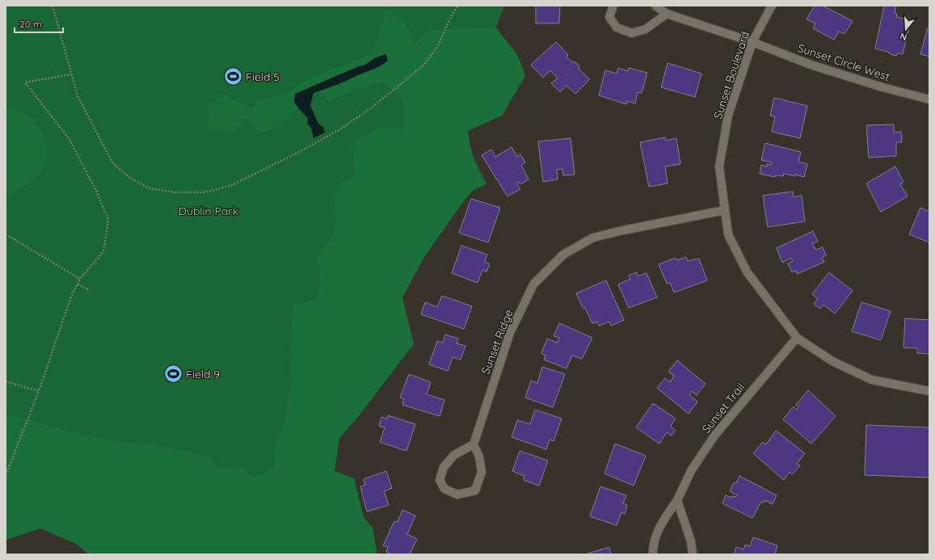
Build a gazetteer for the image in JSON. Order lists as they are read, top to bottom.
{
  "streets": {
    "street": [
      "Sunset Circle West",
      "Sunset Boulevard",
      "Sunset Ridge",
      "Sunset Trail"
    ]
  },
  "crossings": [
    ["Sunset Circle West", "Sunset Boulevard"],
    ["Sunset Boulevard", "Sunset Ridge"],
    ["Sunset Boulevard", "Sunset Trail"]
  ],
  "parks": ["Dublin Park"],
  "places": {
    "sports": ["Field 5", "Field 9"]
  },
  "scale_bar": "20 m",
  "north": "bottom"
}
